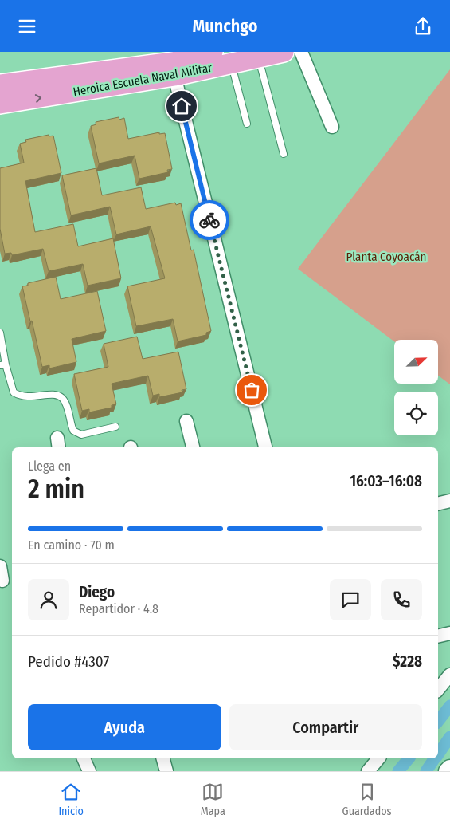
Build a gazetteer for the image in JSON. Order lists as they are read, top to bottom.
{
  "streets": {
    "main road": ["Heroica Escuela Naval Militar"]
  },
  "parks": ["Planta Coyoacán"],
  "north": "top right",
  "page": {
    "header": "Munchgo",
    "heading": ["2 min", "Llega en", "16:03–16:08"],
    "panel": [
      "Diego",
      "Repartidor · 4.8",
      "Pedido #4307",
      "$228"
    ],
    "bar": "En camino · 70 m",
    "buttons": ["Ayuda", "Compartir"],
    "tabs": ["Inicio", "Mapa", "Guardados"]
  }
}
